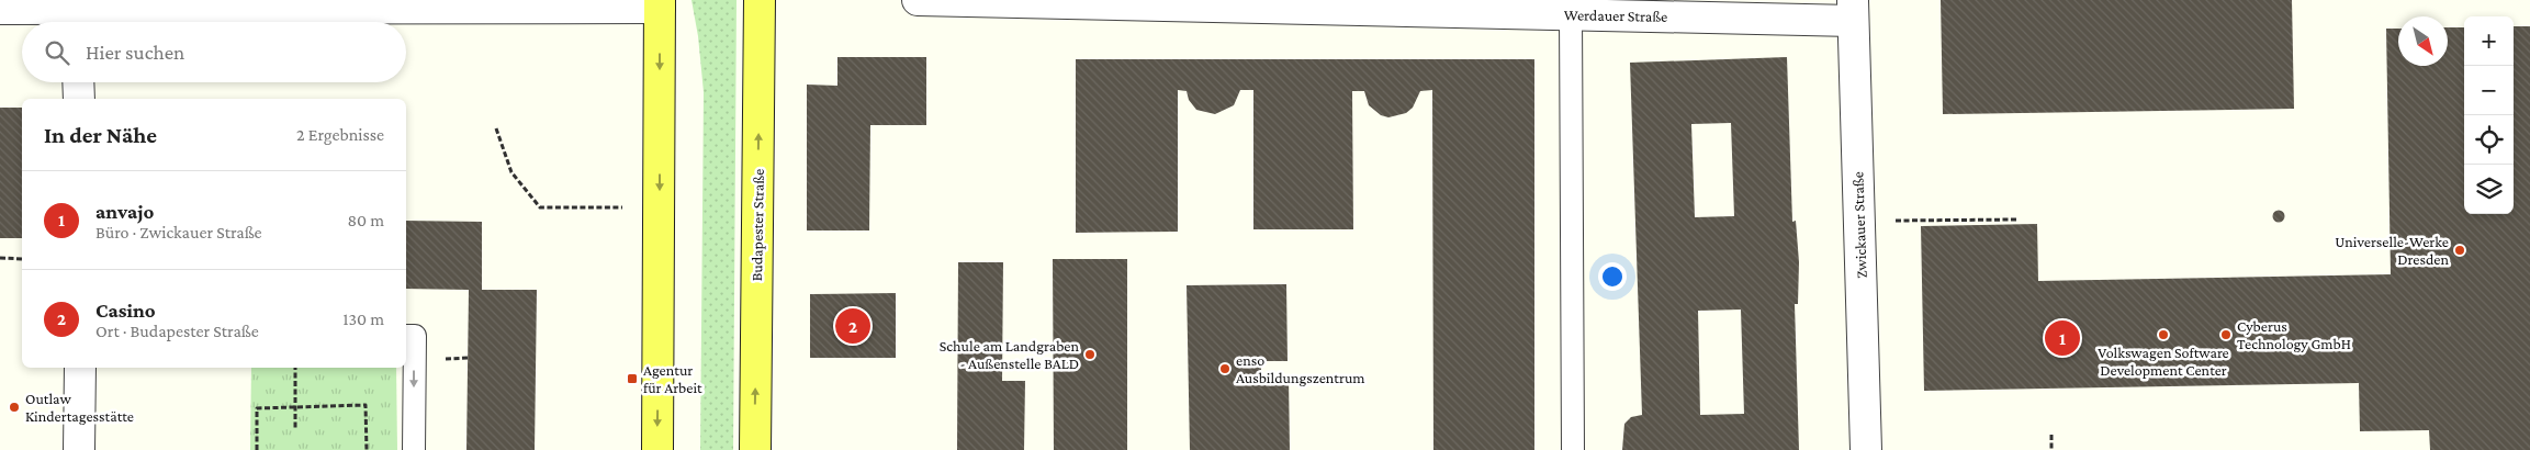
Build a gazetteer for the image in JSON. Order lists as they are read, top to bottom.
{
  "streets": {
    "main road": ["Budapester Straße"],
    "street": ["Werdauer Straße", "Zwickauer Straße"]
  },
  "crossings": [
    ["Werdauer Straße", "Zwickauer Straße"]
  ],
  "places": {
    "other": [
      "Universelle-Werke Dresden",
      "Volkswagen Software Development Center",
      "Cyberus Technology GmbH",
      "Schule am Landgraben - Außenstelle BALD",
      "enso Ausbildungszentrum",
      "Outlaw Kindertagesstätte"
    ],
    "transit": ["Agentur für Arbeit"]
  },
  "north": "bottom right",
  "page": {
    "map_buttons": ["+", "−"],
    "search": "Hier suchen",
    "heading": ["In der Nähe", "2 Ergebnisse"],
    "list": [
      {
        "mark": "1",
        "name": "anvajo",
        "note": "Büro · Zwickauer Straße",
        "value": "80 m"
      },
      {
        "mark": "2",
        "name": "Casino",
        "note": "Ort · Budapester Straße",
        "value": "130 m"
      }
    ],
    "pins": ["2", "1"]
  }
}
